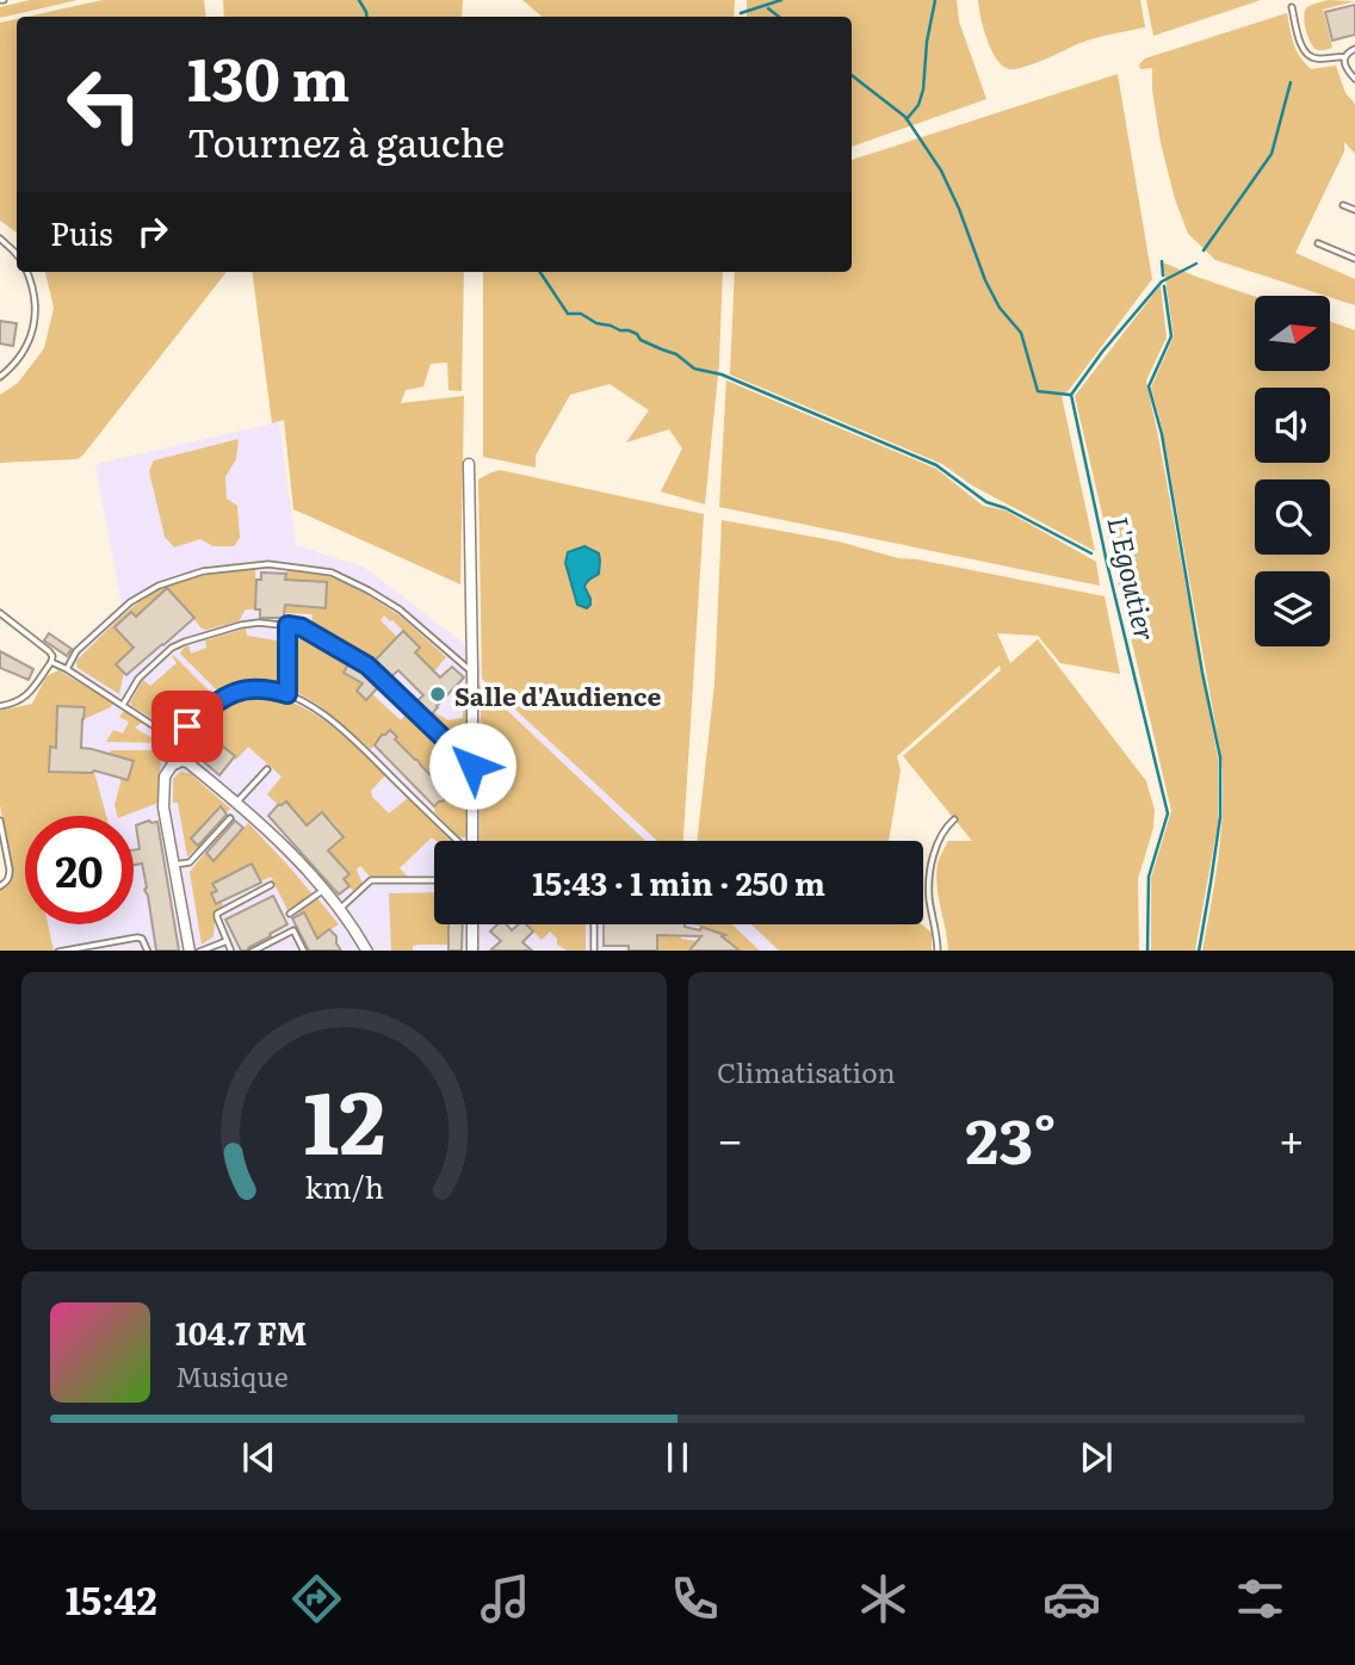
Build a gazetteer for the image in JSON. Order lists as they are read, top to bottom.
{
  "water": ["L'Egoutier"],
  "places": ["Salle d'Audience"],
  "north": "right",
  "page": {
    "turn": ["130 m", "Tournez à gauche"],
    "then": "Puis",
    "limit": "20",
    "trip": "15:43 · 1 min · 250 m",
    "tile": "Climatisation",
    "heat": ["−", "23°", "+"],
    "song": ["104.7 FM", "Musique"],
    "tabs": "15:42",
    "gauge": ["12", "km/h"]
  }
}
